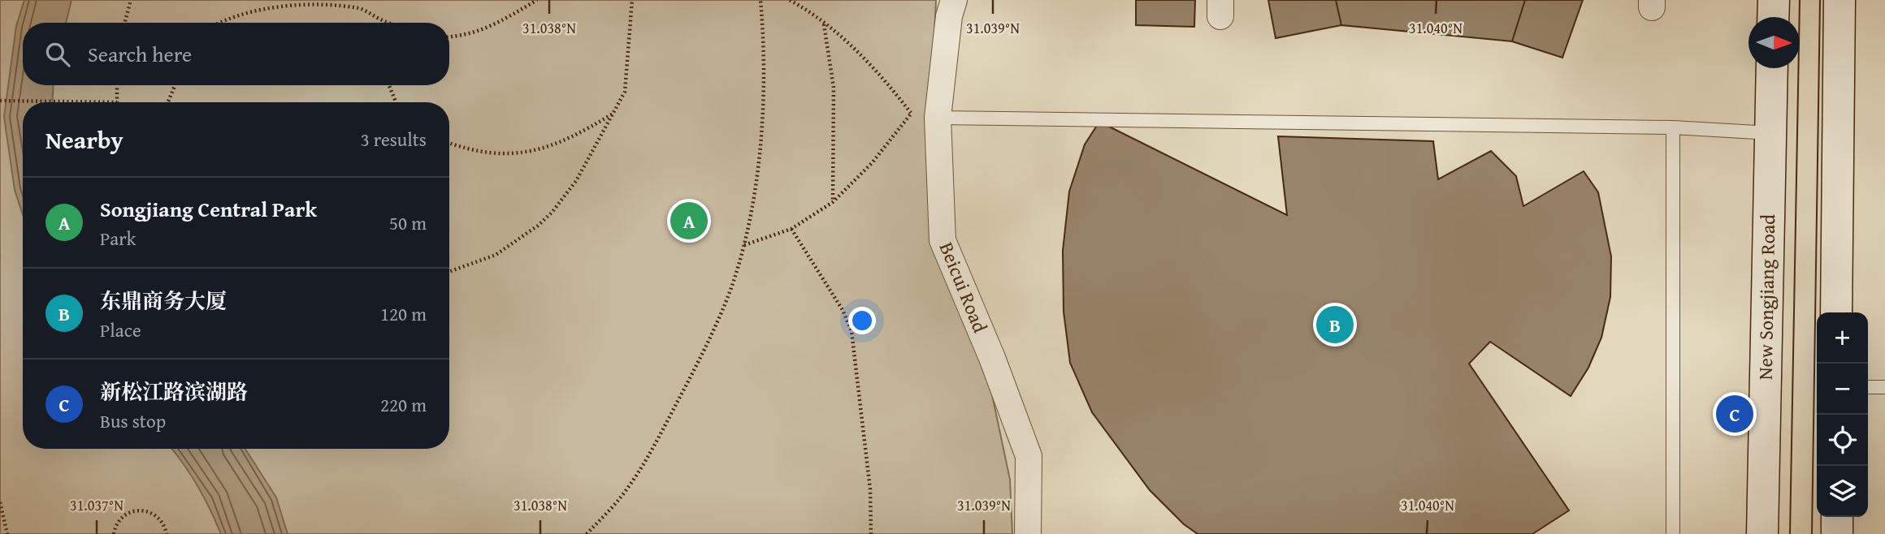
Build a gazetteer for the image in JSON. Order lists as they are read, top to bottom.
{
  "streets": {
    "main road": ["New Songjiang Road"],
    "street": ["Beicui Road"]
  },
  "north": "right",
  "page": {
    "search": "Search here",
    "heading": ["Nearby", "3 results"],
    "list": [
      {
        "mark": "A",
        "name": "Songjiang Central Park",
        "note": "Park",
        "value": "50 m"
      },
      {
        "mark": "B",
        "name": "东鼎商务大厦",
        "note": "Place",
        "value": "120 m"
      },
      {
        "mark": "C",
        "name": "新松江路滨湖路",
        "note": "Bus stop",
        "value": "220 m"
      }
    ],
    "pins": ["A", "B", "C"],
    "map_buttons": ["+", "−"]
  },
  "coordinates": [
    "31.038°N",
    "31.039°N",
    "31.040°N",
    "31.037°N"
  ]
}
